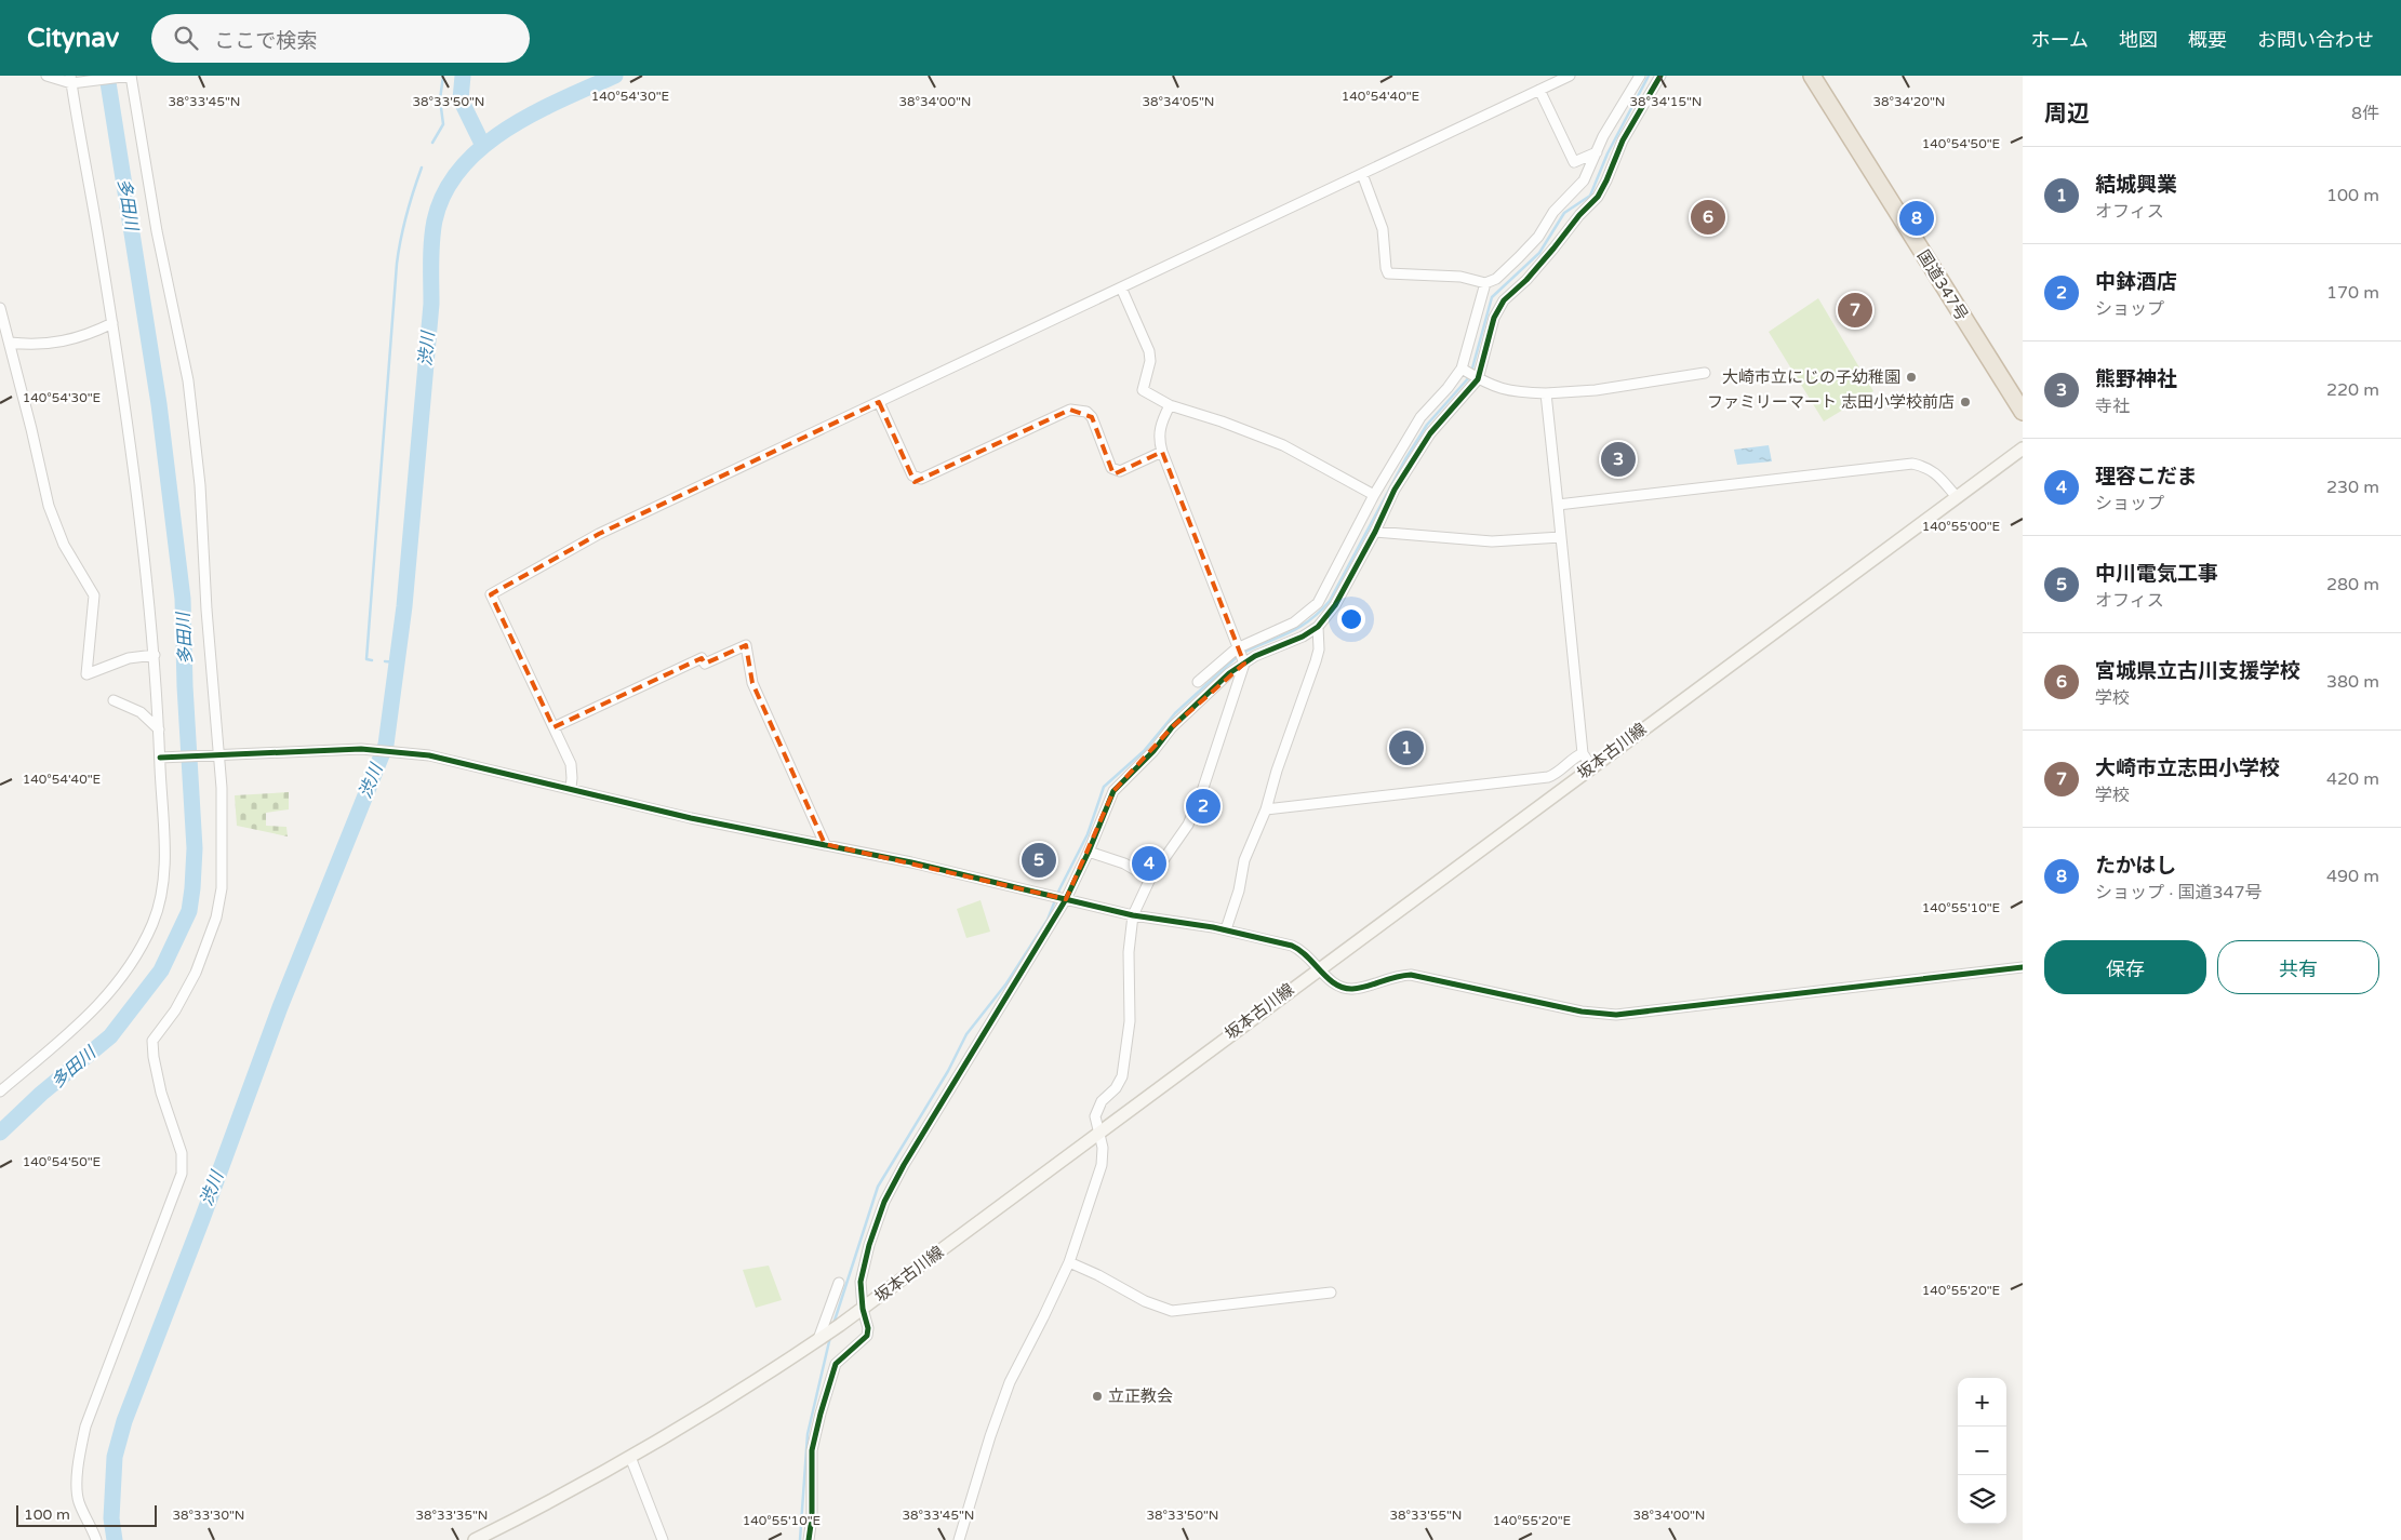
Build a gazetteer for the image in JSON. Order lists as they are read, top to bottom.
{
  "streets": {
    "highway": ["国道347号"],
    "main road": ["坂本古川線"]
  },
  "water": ["多田川", "渋川"],
  "places": ["大崎市立にじの子幼稚園", "ファミリーマート 志田小学校前店", "立正教会"],
  "scale_bar": "100 m",
  "page": {
    "header": "Citynav",
    "search": "ここで検索",
    "nav": [
      "ホーム",
      "地図",
      "概要",
      "お問い合わせ"
    ],
    "heading": ["周辺", "8件"],
    "list": [
      {
        "mark": "1",
        "name": "結城興業",
        "note": "オフィス",
        "value": "100 m"
      },
      {
        "mark": "2",
        "name": "中鉢酒店",
        "note": "ショップ",
        "value": "170 m"
      },
      {
        "mark": "3",
        "name": "熊野神社",
        "note": "寺社",
        "value": "220 m"
      },
      {
        "mark": "4",
        "name": "理容こだま",
        "note": "ショップ",
        "value": "230 m"
      },
      {
        "mark": "5",
        "name": "中川電気工事",
        "note": "オフィス",
        "value": "280 m"
      },
      {
        "mark": "6",
        "name": "宮城県立古川支援学校",
        "note": "学校",
        "value": "380 m"
      },
      {
        "mark": "7",
        "name": "大崎市立志田小学校",
        "note": "学校",
        "value": "420 m"
      },
      {
        "mark": "8",
        "name": "たかはし",
        "note": "ショップ · 国道347号",
        "value": "490 m"
      }
    ],
    "pins": [
      "6",
      "8",
      "7",
      "3",
      "1",
      "2",
      "5",
      "4"
    ],
    "buttons": ["保存", "共有"],
    "map_buttons": ["+", "−"],
    "scale": "100 m"
  },
  "coordinates": [
    "140°54'30\"E",
    "140°54'40\"E",
    "38°34'20\"N",
    "38°33'45\"N",
    "38°33'50\"N",
    "38°34'00\"N",
    "38°34'05\"N",
    "38°34'15\"N",
    "140°54'50\"E",
    "140°55'00\"E",
    "140°55'10\"E",
    "140°55'20\"E",
    "38°33'30\"N",
    "38°33'35\"N",
    "38°33'55\"N"
  ]
}
